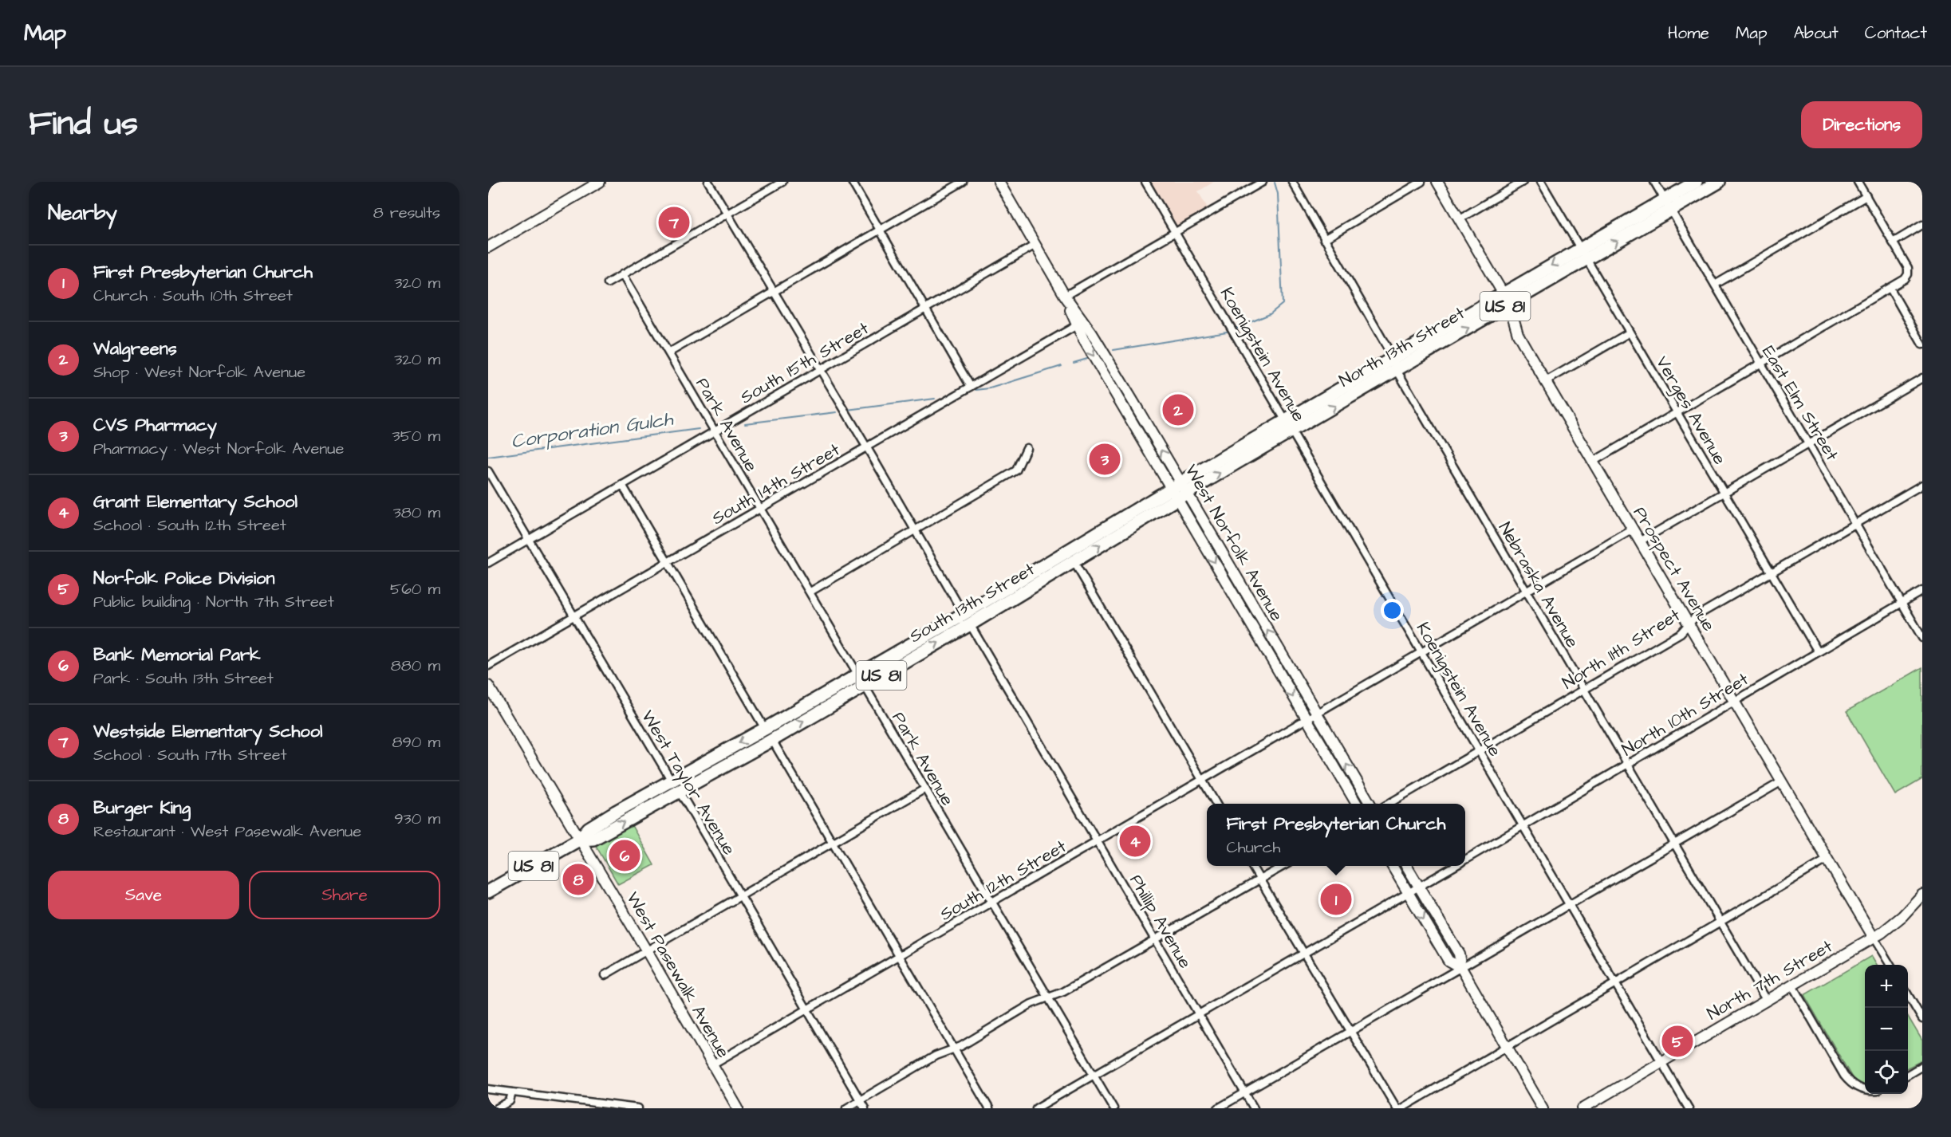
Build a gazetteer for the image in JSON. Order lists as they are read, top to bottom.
{
  "streets": {
    "highway": ["US 81", "North 13th Street", "South 13th Street"],
    "street": [
      "Koenigstein Avenue",
      "South 15th Street",
      "East Elm Street",
      "Verges Avenue",
      "Park Avenue",
      "South 14th Street",
      "West Norfolk Avenue",
      "Prospect Avenue",
      "Nebraska Avenue",
      "North 11th Street",
      "North 10th Street",
      "West Taylor Avenue",
      "South 12th Street",
      "Phillip Avenue",
      "West Pasewalk Avenue",
      "North 7th Street"
    ]
  },
  "crossings": [
    ["North 13th Street", "Koenigstein Avenue"],
    ["North 13th Street", "East Elm Street"],
    ["North 13th Street", "Verges Avenue"],
    ["North 13th Street", "West Norfolk Avenue"],
    ["North 13th Street", "Prospect Avenue"],
    ["North 13th Street", "Nebraska Avenue"],
    ["North 13th Street", "South 13th Street"],
    ["Koenigstein Avenue", "North 11th Street"],
    ["Koenigstein Avenue", "North 10th Street"],
    ["Koenigstein Avenue", "South 12th Street"],
    ["Koenigstein Avenue", "North 7th Street"],
    ["South 15th Street", "Park Avenue"],
    ["South 15th Street", "West Norfolk Avenue"],
    ["South 15th Street", "West Taylor Avenue"],
    ["South 15th Street", "Phillip Avenue"],
    ["East Elm Street", "North 11th Street"],
    ["East Elm Street", "North 10th Street"],
    ["Verges Avenue", "North 11th Street"],
    ["Verges Avenue", "North 10th Street"],
    ["Park Avenue", "South 14th Street"],
    ["Park Avenue", "South 13th Street"],
    ["Park Avenue", "North 10th Street"],
    ["Park Avenue", "South 12th Street"],
    ["South 14th Street", "West Norfolk Avenue"],
    ["South 14th Street", "West Taylor Avenue"],
    ["South 14th Street", "Phillip Avenue"],
    ["West Norfolk Avenue", "South 13th Street"],
    ["West Norfolk Avenue", "South 12th Street"],
    ["Prospect Avenue", "North 11th Street"],
    ["Prospect Avenue", "North 10th Street"],
    ["Prospect Avenue", "South 12th Street"],
    ["Prospect Avenue", "North 7th Street"],
    ["Nebraska Avenue", "North 11th Street"],
    ["Nebraska Avenue", "North 10th Street"],
    ["Nebraska Avenue", "South 12th Street"],
    ["Nebraska Avenue", "North 7th Street"],
    ["South 13th Street", "West Taylor Avenue"],
    ["South 13th Street", "Phillip Avenue"],
    ["South 13th Street", "West Pasewalk Avenue"],
    ["North 10th Street", "Phillip Avenue"],
    ["West Taylor Avenue", "South 12th Street"],
    ["South 12th Street", "Phillip Avenue"],
    ["South 12th Street", "West Pasewalk Avenue"]
  ],
  "water": ["Corporation Gulch"],
  "page": {
    "header": "Map",
    "nav": [
      "Home",
      "Map",
      "About",
      "Contact"
    ],
    "title": "Find us",
    "buttons": [
      "Directions",
      ["Save", "Share"]
    ],
    "heading": ["Nearby", "8 results"],
    "pins": [
      "7",
      "2",
      "3",
      "4",
      "6",
      "8",
      "1",
      "5"
    ],
    "list": [
      {
        "mark": "1",
        "name": "First Presbyterian Church",
        "note": "Church · South 10th Street",
        "value": "320 m"
      },
      {
        "mark": "2",
        "name": "Walgreens",
        "note": "Shop · West Norfolk Avenue",
        "value": "320 m"
      },
      {
        "mark": "3",
        "name": "CVS Pharmacy",
        "note": "Pharmacy · West Norfolk Avenue",
        "value": "350 m"
      },
      {
        "mark": "4",
        "name": "Grant Elementary School",
        "note": "School · South 12th Street",
        "value": "380 m"
      },
      {
        "mark": "5",
        "name": "Norfolk Police Division",
        "note": "Public building · North 7th Street",
        "value": "560 m"
      },
      {
        "mark": "6",
        "name": "Bank Memorial Park",
        "note": "Park · South 13th Street",
        "value": "880 m"
      },
      {
        "mark": "7",
        "name": "Westside Elementary School",
        "note": "School · South 17th Street",
        "value": "890 m"
      },
      {
        "mark": "8",
        "name": "Burger King",
        "note": "Restaurant · West Pasewalk Avenue",
        "value": "930 m"
      }
    ],
    "popup": ["First Presbyterian Church", "Church"],
    "map_buttons": ["+", "−"]
  }
}
